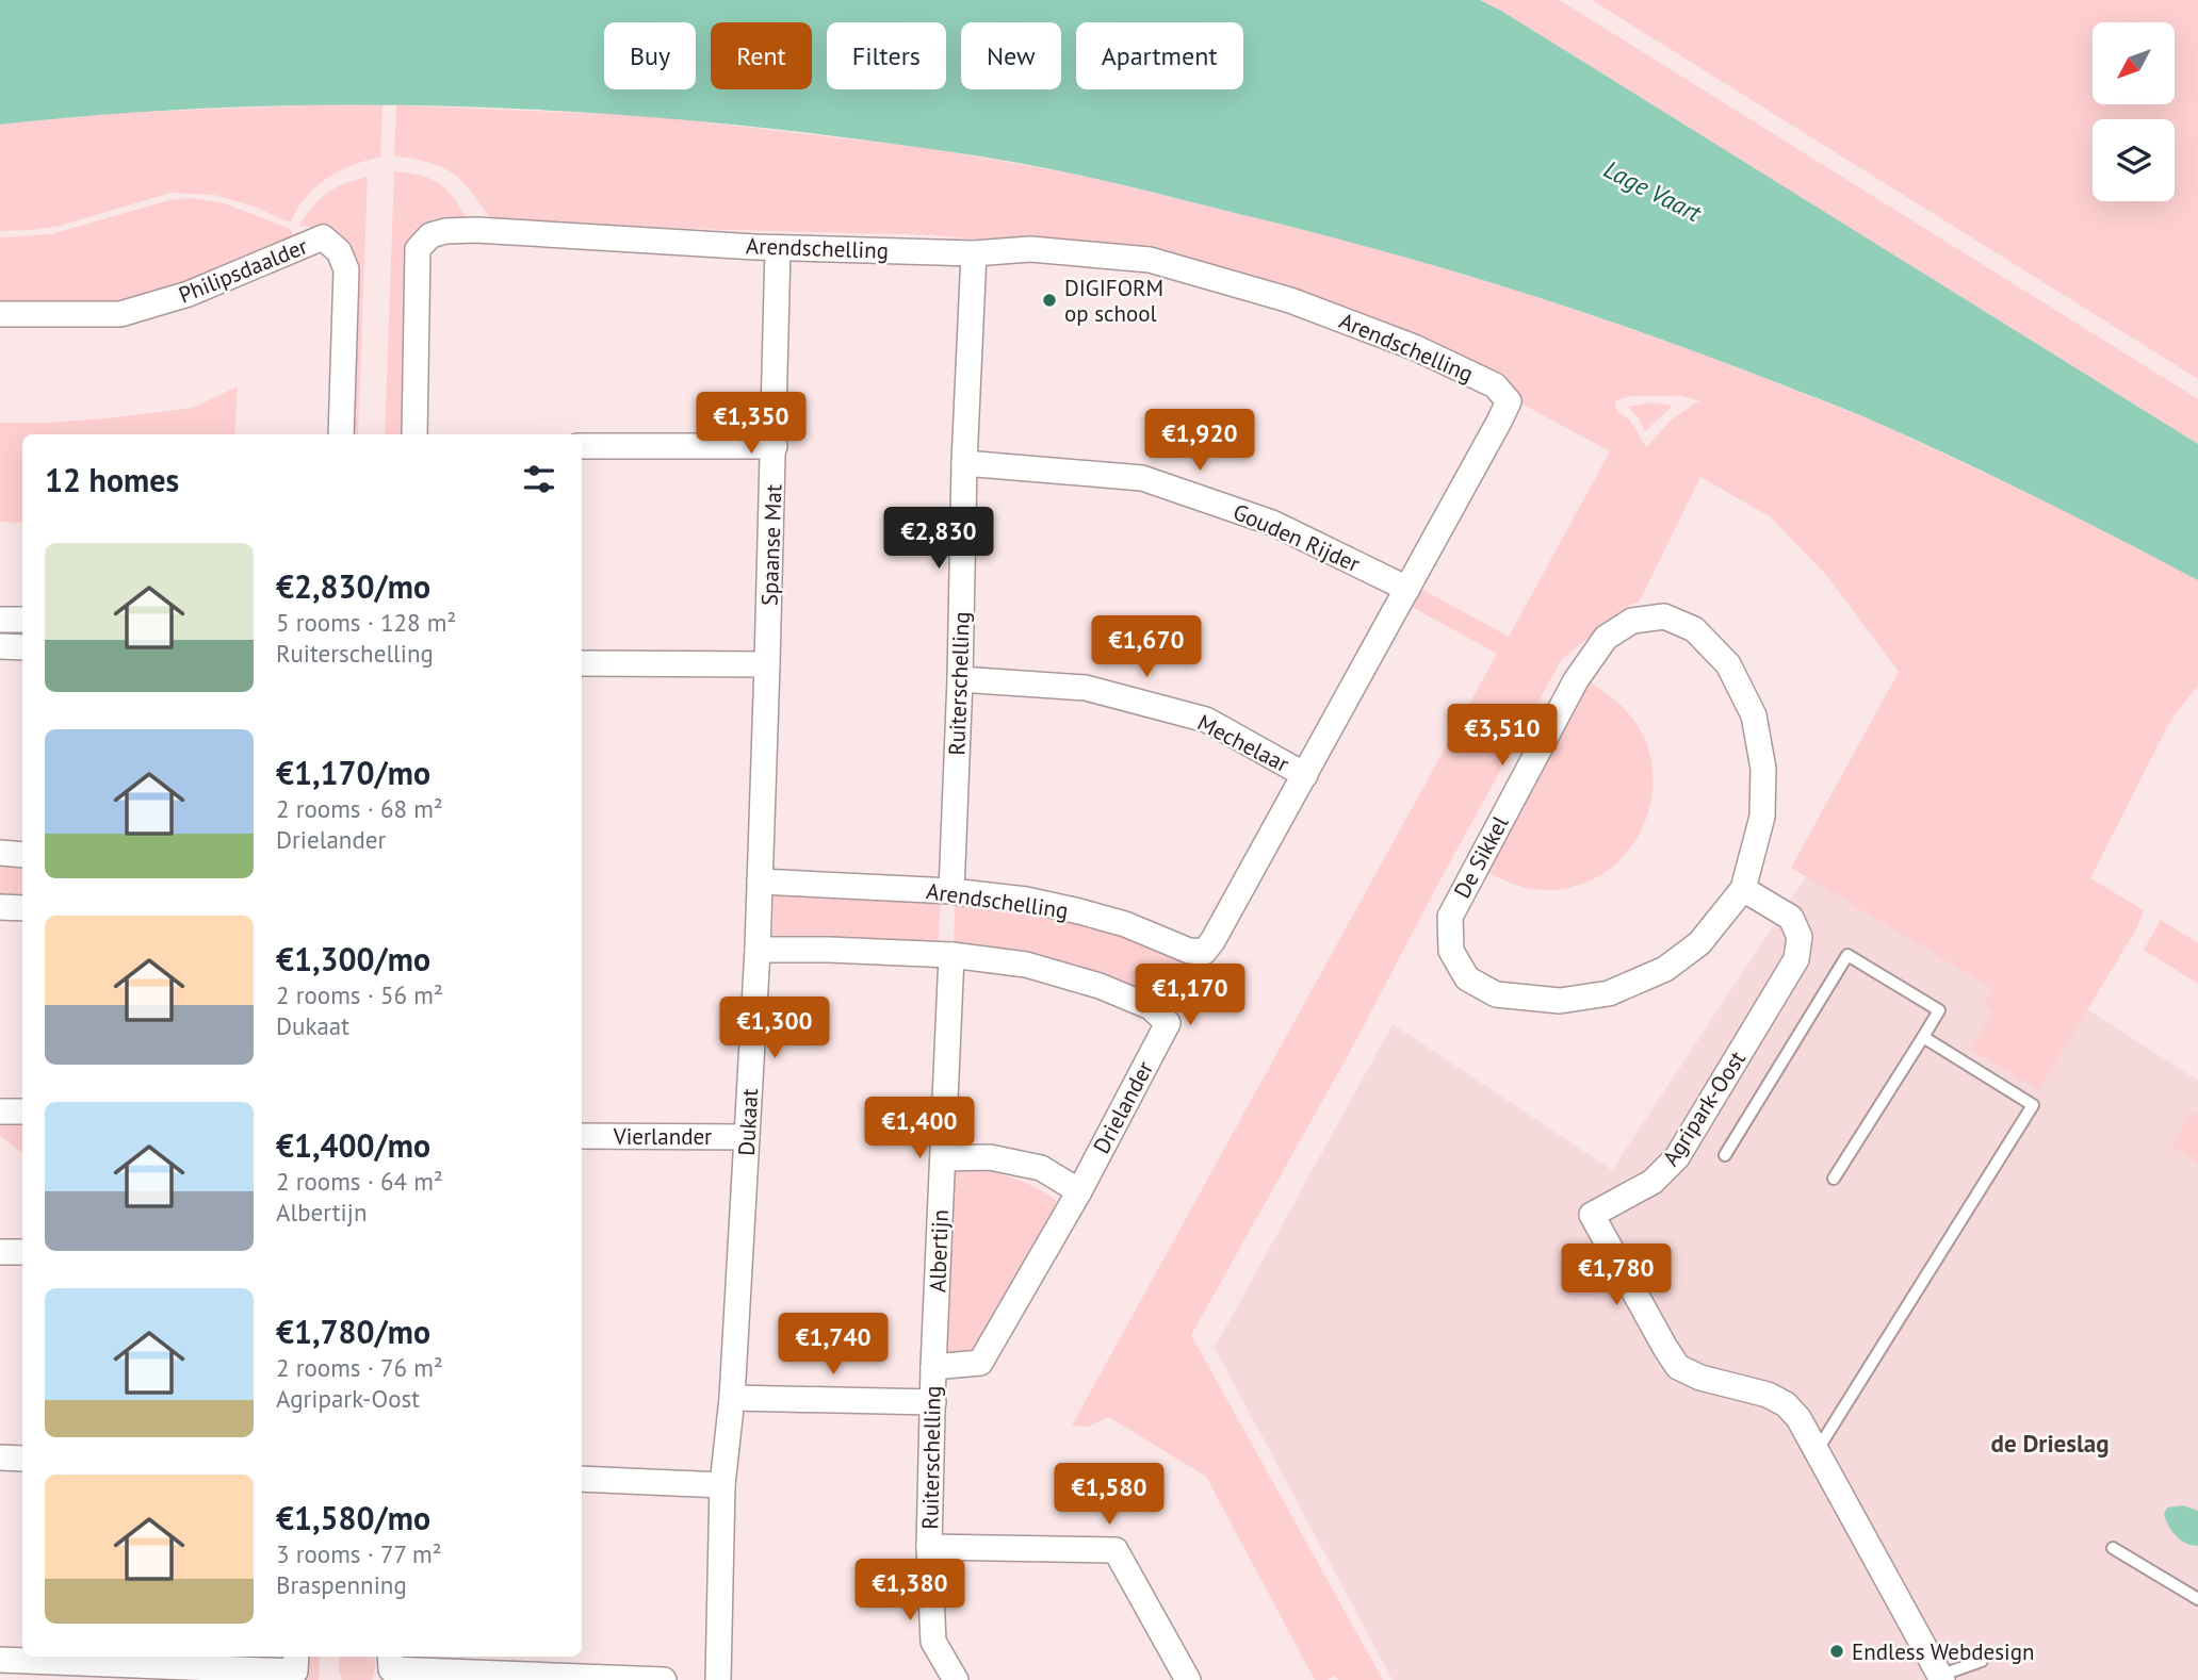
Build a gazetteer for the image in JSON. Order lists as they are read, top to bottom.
{
  "streets": {
    "street": [
      "Arendschelling",
      "Philipsdaalder",
      "Gouden Rijder",
      "Spaanse Mat",
      "Ruiterschelling",
      "Mechelaar",
      "De Sikkel",
      "Drielander",
      "Agripark-Oost",
      "Dukaat",
      "Vierlander",
      "Albertijn"
    ]
  },
  "crossings": [
    ["Arendschelling", "Gouden Rijder"],
    ["Arendschelling", "Spaanse Mat"],
    ["Arendschelling", "Ruiterschelling"],
    ["Arendschelling", "Mechelaar"],
    ["Arendschelling", "Dukaat"],
    ["Gouden Rijder", "Ruiterschelling"],
    ["Spaanse Mat", "Dukaat"],
    ["Ruiterschelling", "Mechelaar"],
    ["Ruiterschelling", "Drielander"],
    ["Ruiterschelling", "Albertijn"],
    ["De Sikkel", "Agripark-Oost"],
    ["Drielander", "Dukaat"],
    ["Drielander", "Albertijn"],
    ["Dukaat", "Vierlander"]
  ],
  "districts": ["de Drieslag"],
  "water": ["Lage Vaart"],
  "places": ["DIGIFORM op school", "Endless Webdesign"],
  "north": "bottom left",
  "page": {
    "chip": [
      "Buy",
      "Rent",
      "Filters",
      "New",
      "Apartment"
    ],
    "price": [
      "€1,350",
      "€1,920",
      "€2,830",
      "€1,670",
      "€3,510",
      "€1,170",
      "€1,300",
      "€1,400",
      "€1,780",
      "€1,740",
      "€1,580",
      "€1,380"
    ],
    "heading": "12 homes",
    "list": [
      {
        "name": "€2,830/mo",
        "note": "5 rooms · 128 m² · Ruiterschelling"
      },
      {
        "name": "€1,170/mo",
        "note": "2 rooms · 68 m² · Drielander"
      },
      {
        "name": "€1,300/mo",
        "note": "2 rooms · 56 m² · Dukaat"
      },
      {
        "name": "€1,400/mo",
        "note": "2 rooms · 64 m² · Albertijn"
      },
      {
        "name": "€1,780/mo",
        "note": "2 rooms · 76 m² · Agripark-Oost"
      },
      {
        "name": "€1,580/mo",
        "note": "3 rooms · 77 m² · Braspenning"
      }
    ]
  }
}
